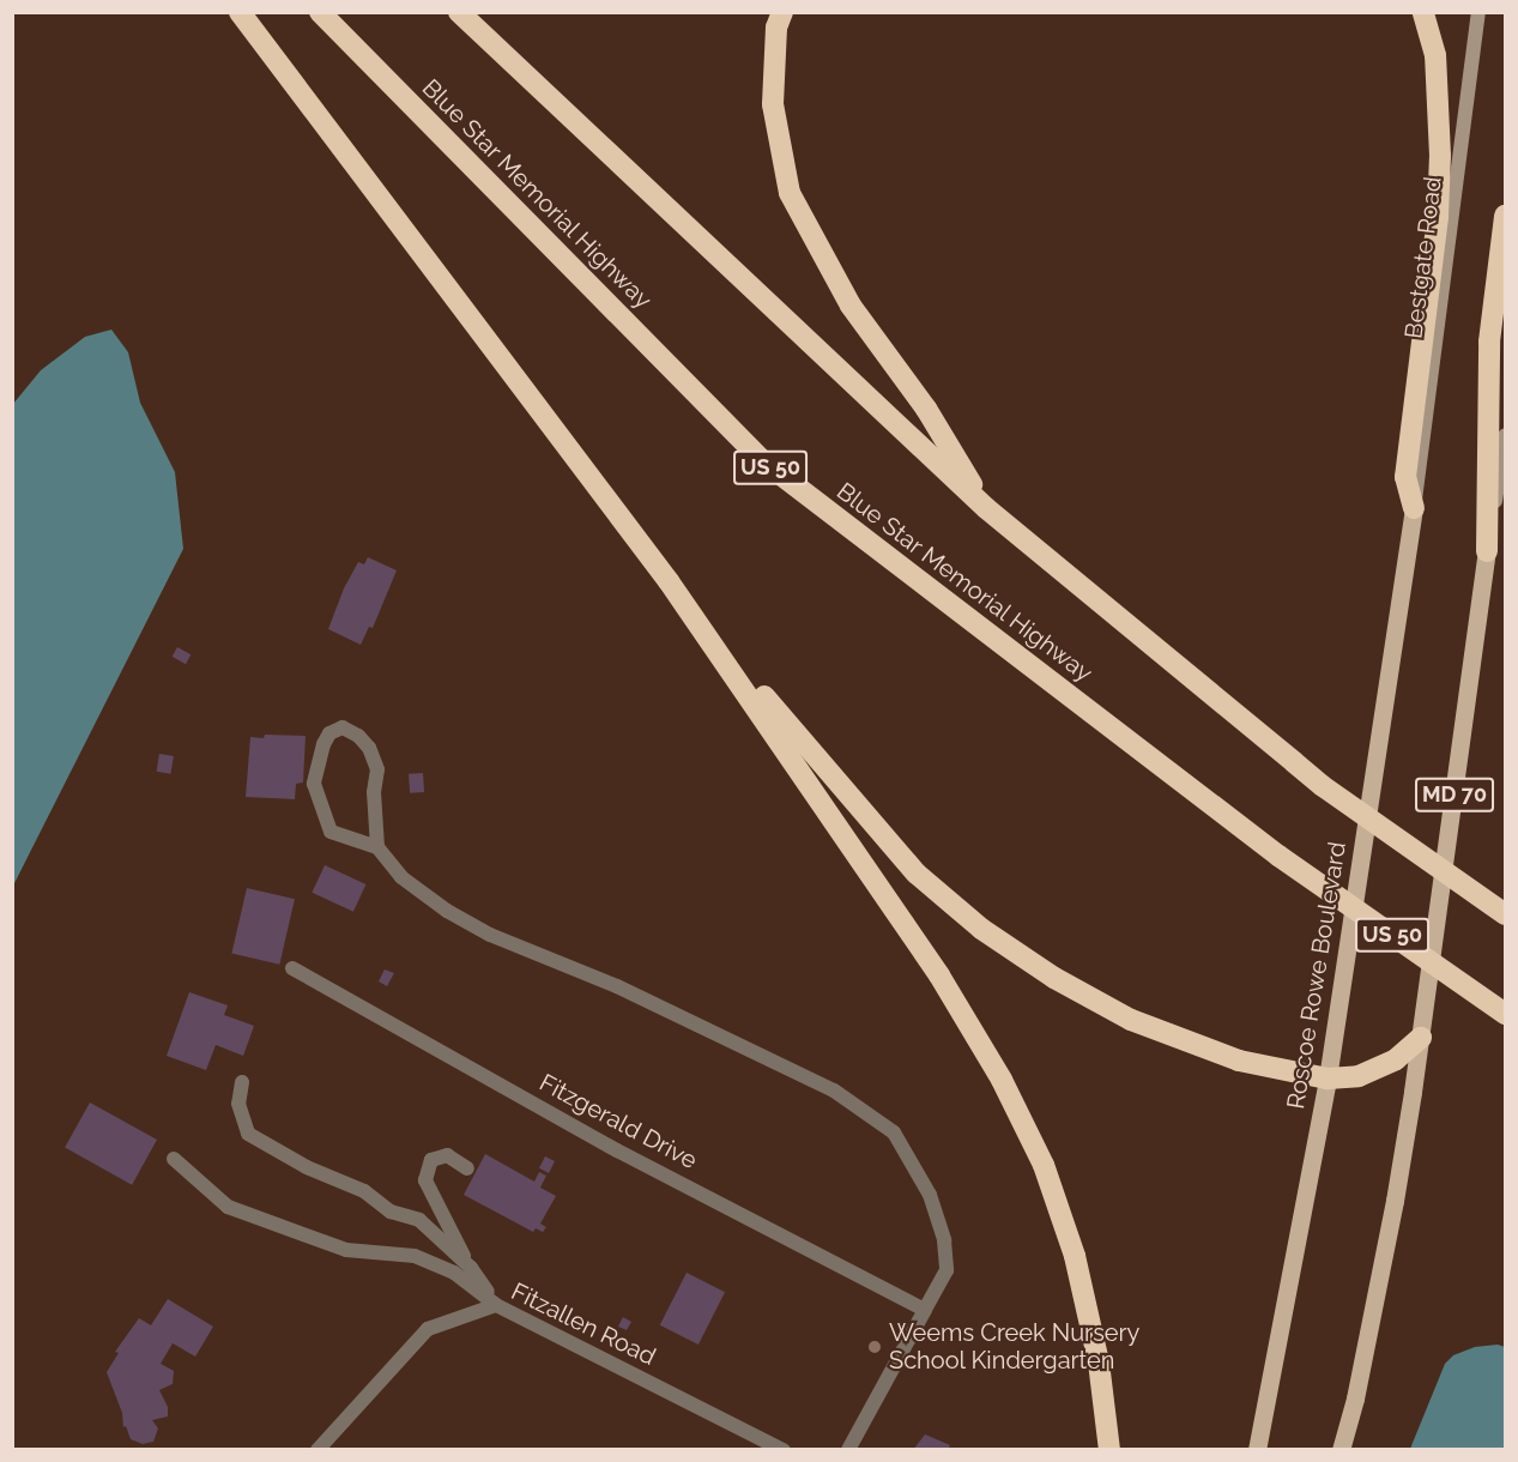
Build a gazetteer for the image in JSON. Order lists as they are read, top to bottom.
{
  "streets": {
    "highway": ["Blue Star Memorial Highway", "US 50"],
    "main road": ["Bestgate Road", "MD 70", "Roscoe Rowe Boulevard"],
    "street": ["Fitzgerald Drive", "Fitzallen Road"]
  },
  "crossings": [
    ["Bestgate Road", "Roscoe Rowe Boulevard"]
  ],
  "places": ["Weems Creek Nursery School Kindergarten"]
}
